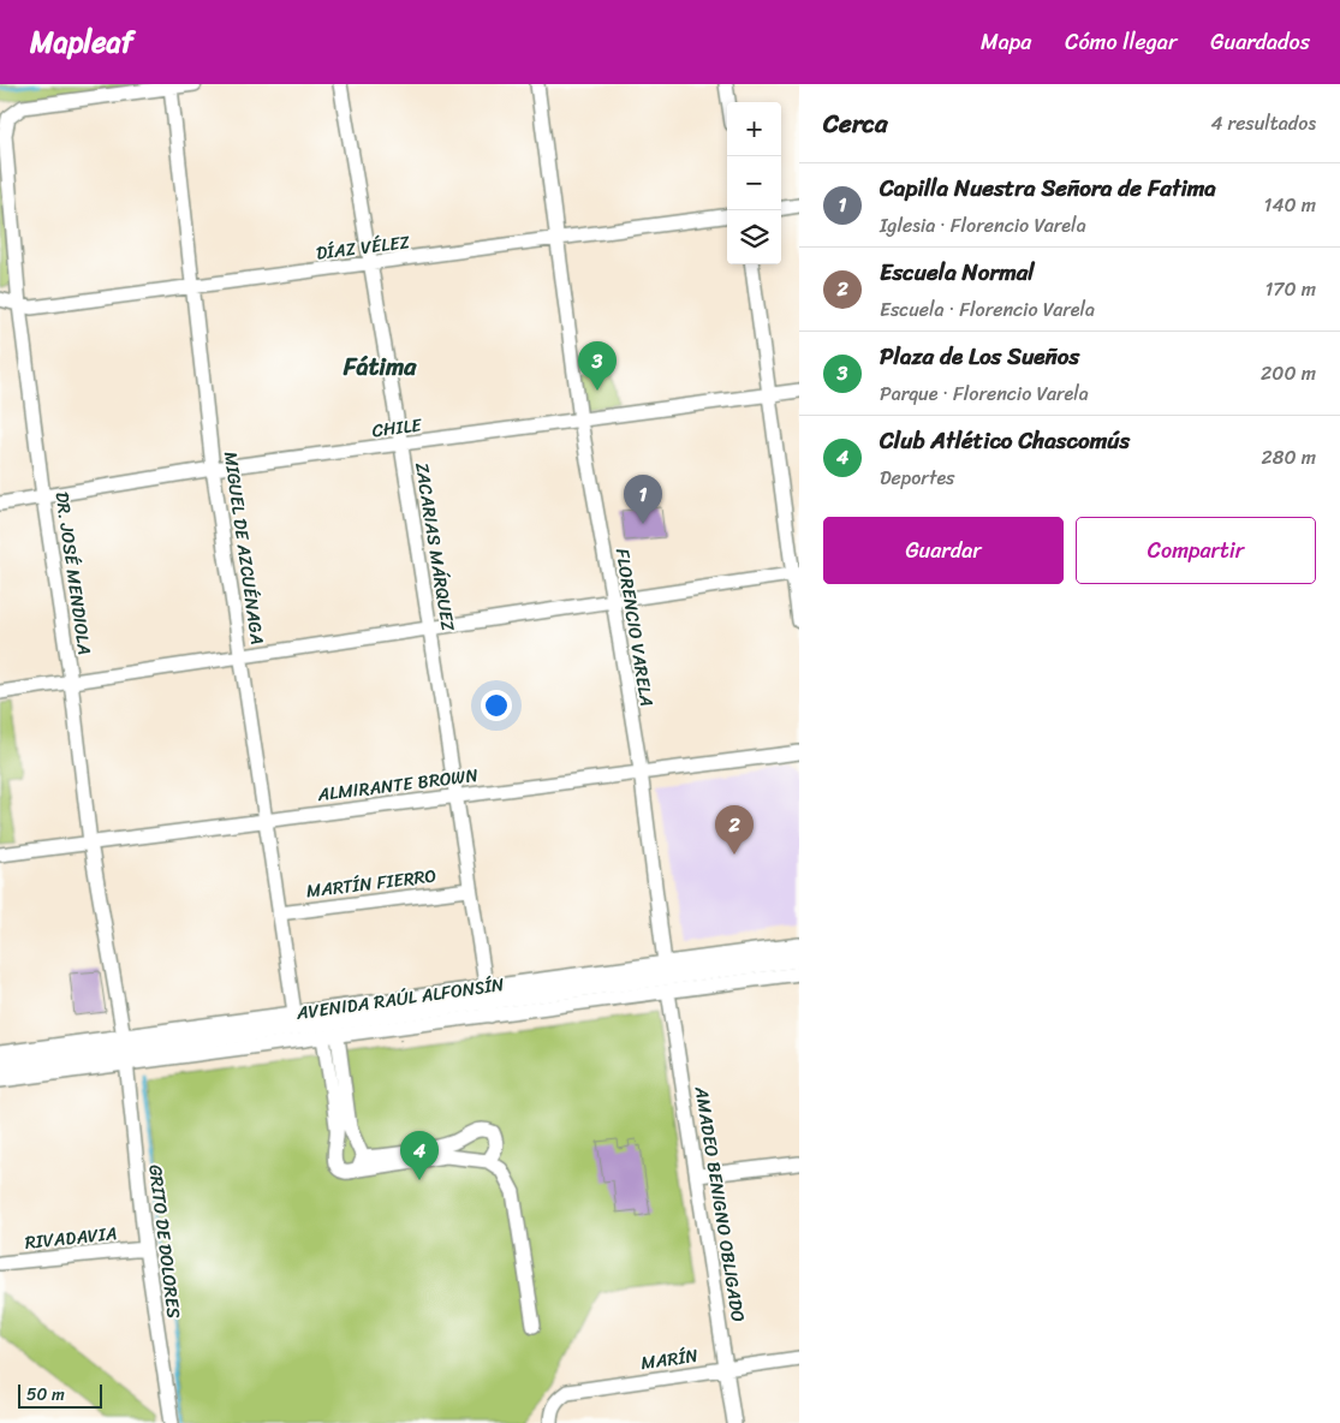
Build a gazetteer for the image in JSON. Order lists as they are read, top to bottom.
{
  "streets": {
    "main road": ["AVENIDA RAÚL ALFONSÍN"],
    "street": [
      "DÍAZ VÉLEZ",
      "CHILE",
      "ZACARIAS MÁRQUEZ",
      "MIGUEL DE AZCUÉNAGA",
      "DR. JOSÉ MENDIOLA",
      "FLORENCIO VARELA",
      "ALMIRANTE BROWN",
      "MARTÍN FIERRO",
      "AMADEO BENIGNO OBLIGADO",
      "RIVADAVIA",
      "GRITO DE DOLORES",
      "MARÍN"
    ]
  },
  "crossings": [
    ["DÍAZ VÉLEZ", "ZACARIAS MÁRQUEZ"],
    ["DÍAZ VÉLEZ", "MIGUEL DE AZCUÉNAGA"],
    ["DÍAZ VÉLEZ", "DR. JOSÉ MENDIOLA"],
    ["DÍAZ VÉLEZ", "FLORENCIO VARELA"],
    ["CHILE", "ZACARIAS MÁRQUEZ"],
    ["CHILE", "MIGUEL DE AZCUÉNAGA"],
    ["CHILE", "DR. JOSÉ MENDIOLA"],
    ["CHILE", "FLORENCIO VARELA"],
    ["ZACARIAS MÁRQUEZ", "ALMIRANTE BROWN"],
    ["ZACARIAS MÁRQUEZ", "MARTÍN FIERRO"],
    ["ZACARIAS MÁRQUEZ", "AVENIDA RAÚL ALFONSÍN"],
    ["MIGUEL DE AZCUÉNAGA", "DR. JOSÉ MENDIOLA"],
    ["MIGUEL DE AZCUÉNAGA", "ALMIRANTE BROWN"],
    ["MIGUEL DE AZCUÉNAGA", "MARTÍN FIERRO"],
    ["MIGUEL DE AZCUÉNAGA", "AVENIDA RAÚL ALFONSÍN"],
    ["DR. JOSÉ MENDIOLA", "ALMIRANTE BROWN"],
    ["DR. JOSÉ MENDIOLA", "AVENIDA RAÚL ALFONSÍN"],
    ["DR. JOSÉ MENDIOLA", "GRITO DE DOLORES"],
    ["FLORENCIO VARELA", "ALMIRANTE BROWN"],
    ["FLORENCIO VARELA", "AVENIDA RAÚL ALFONSÍN"],
    ["AVENIDA RAÚL ALFONSÍN", "AMADEO BENIGNO OBLIGADO"],
    ["AVENIDA RAÚL ALFONSÍN", "GRITO DE DOLORES"],
    ["AMADEO BENIGNO OBLIGADO", "MARÍN"],
    ["RIVADAVIA", "GRITO DE DOLORES"]
  ],
  "districts": ["Fátima"],
  "scale_bar": "50 m",
  "page": {
    "header": "Mapleaf",
    "nav": ["Mapa", "Cómo llegar", "Guardados"],
    "heading": ["Cerca", "4 resultados"],
    "map_buttons": ["+", "−"],
    "list": [
      {
        "mark": "1",
        "name": "Capilla Nuestra Señora de Fatima",
        "note": "Iglesia · Florencio Varela",
        "value": "140 m"
      },
      {
        "mark": "2",
        "name": "Escuela Normal",
        "note": "Escuela · Florencio Varela",
        "value": "170 m"
      },
      {
        "mark": "3",
        "name": "Plaza de Los Sueños",
        "note": "Parque · Florencio Varela",
        "value": "200 m"
      },
      {
        "mark": "4",
        "name": "Club Atlético Chascomús",
        "note": "Deportes",
        "value": "280 m"
      }
    ],
    "pins": [
      "3",
      "1",
      "2",
      "4"
    ],
    "buttons": ["Guardar", "Compartir"],
    "scale": "50 m"
  }
}
